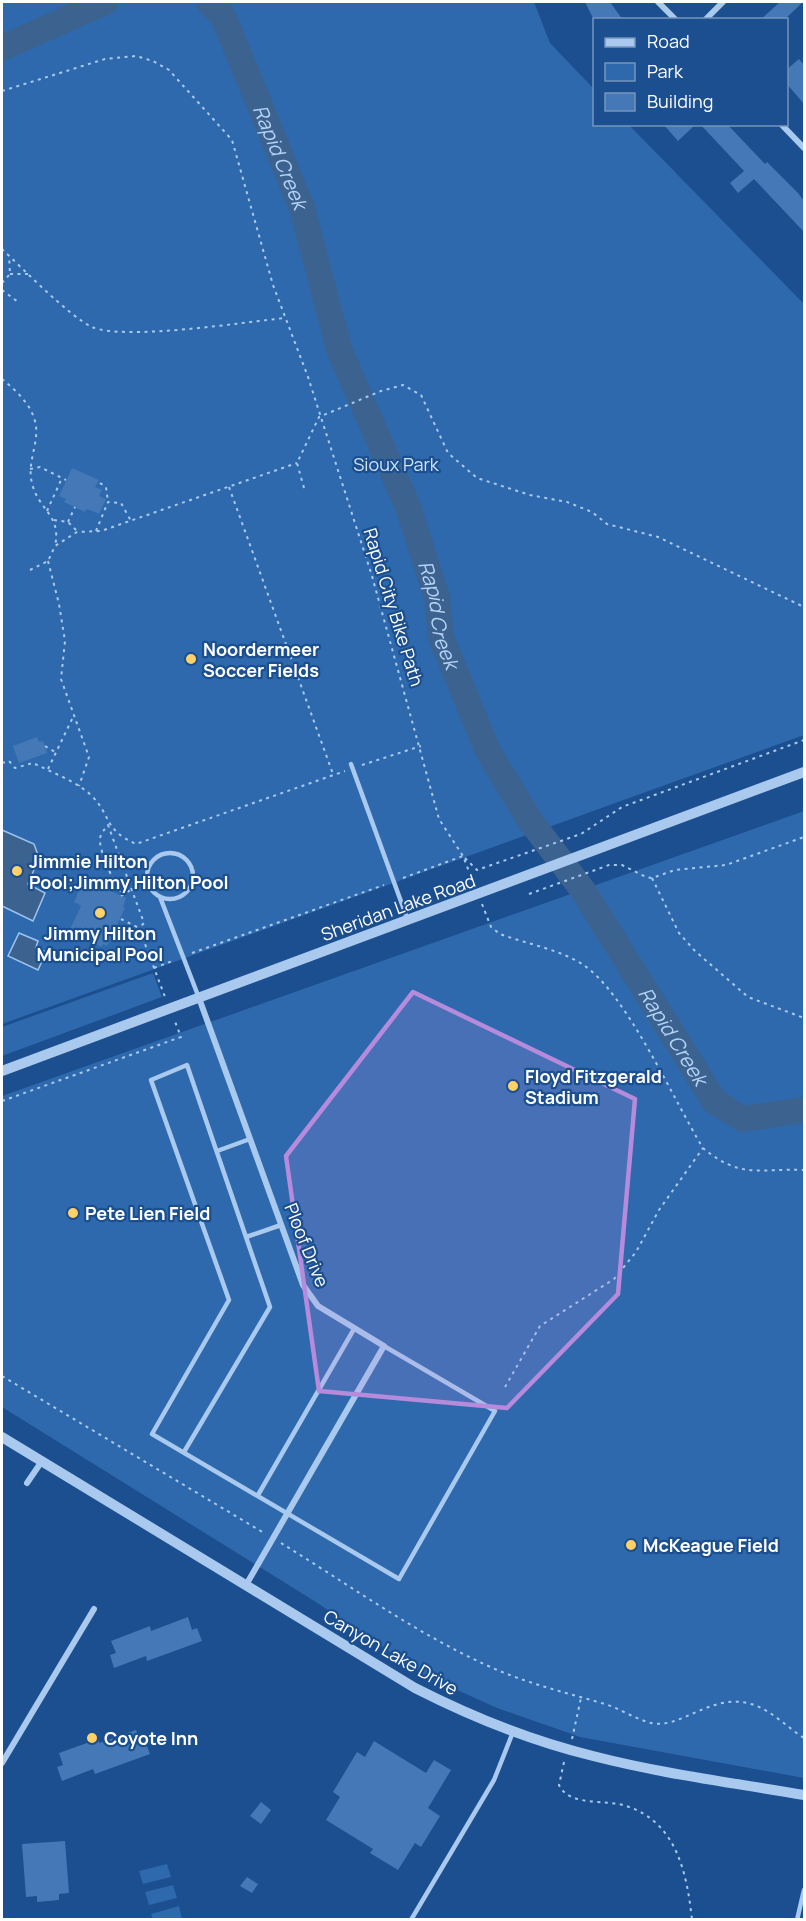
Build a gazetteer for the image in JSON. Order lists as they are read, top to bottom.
{
  "streets": {
    "street": ["Sheridan Lake Road", "Ploof Drive", "Canyon Lake Drive"],
    "path": ["Rapid City Bike Path"]
  },
  "crossings": [
    ["Rapid City Bike Path", "Sheridan Lake Road"],
    ["Sheridan Lake Road", "Ploof Drive"]
  ],
  "water": ["Rapid Creek"],
  "parks": ["Sioux Park"],
  "places": [
    "Noordermeer Soccer Fields",
    "Jimmie Hilton Pool;Jimmy Hilton Pool",
    "Jimmy Hilton Municipal Pool",
    "Floyd Fitzgerald Stadium",
    "Pete Lien Field",
    "McKeague Field",
    "Coyote Inn"
  ],
  "legend": ["Road", "Park", "Building"]
}
